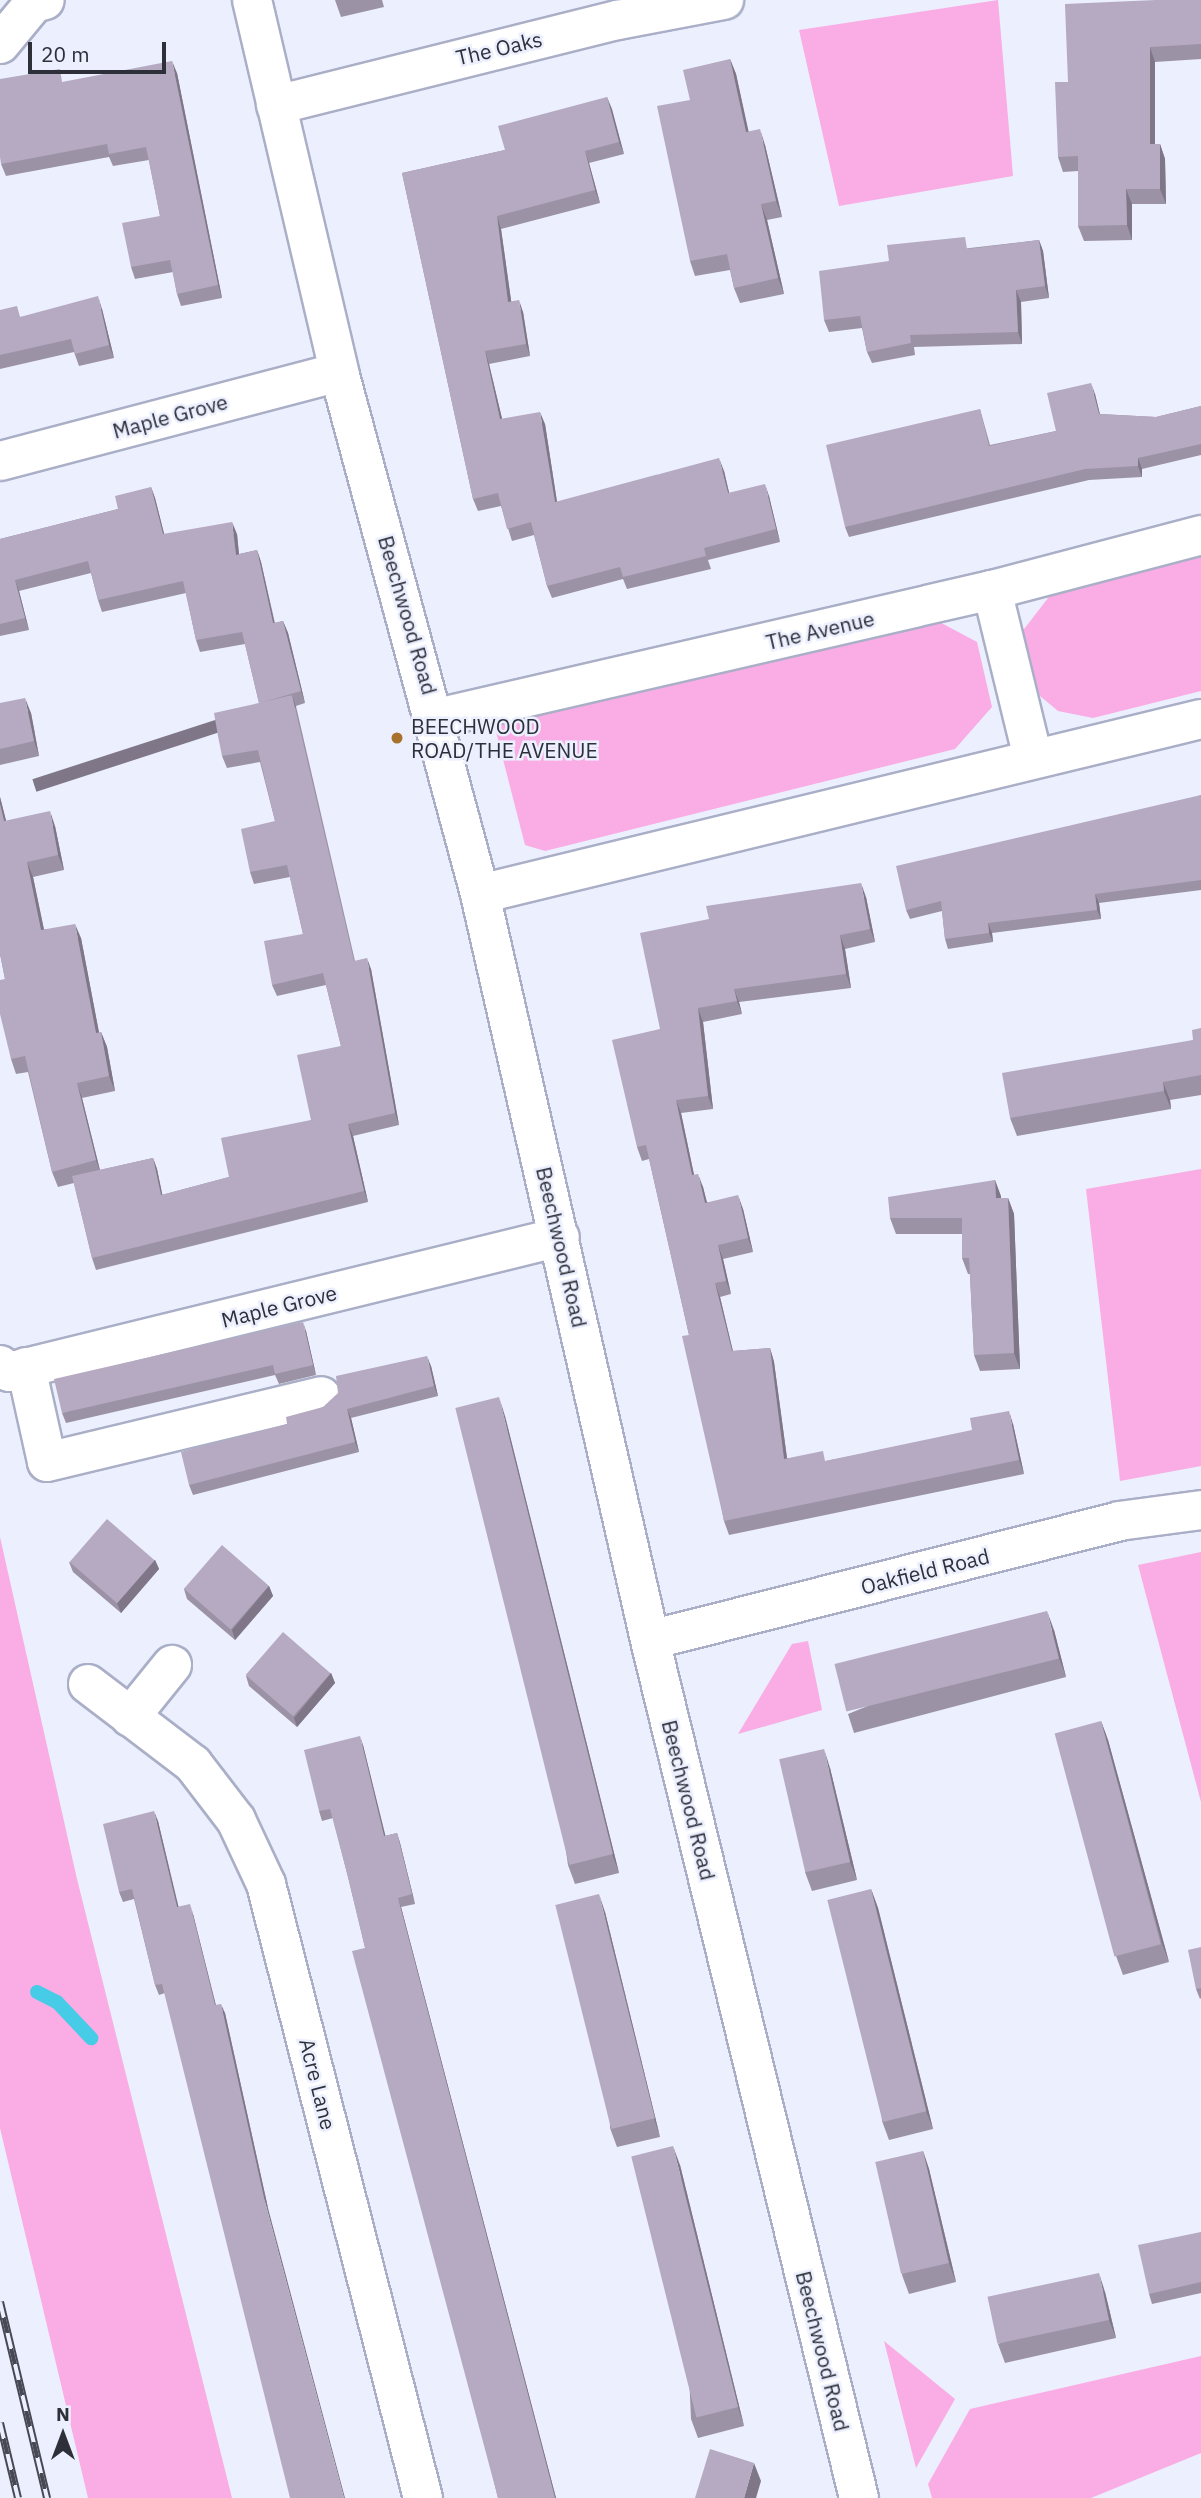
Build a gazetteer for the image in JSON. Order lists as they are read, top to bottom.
{
  "streets": {
    "street": [
      "The Oaks",
      "Maple Grove",
      "Beechwood Road",
      "The Avenue",
      "Oakfield Road",
      "Acre Lane"
    ]
  },
  "crossings": [
    ["The Oaks", "Beechwood Road"],
    ["Maple Grove", "Beechwood Road"],
    ["Beechwood Road", "The Avenue"],
    ["Beechwood Road", "Oakfield Road"]
  ],
  "places": ["BEECHWOOD ROAD/THE AVENUE"],
  "scale_bar": "20 m",
  "north": "top"
}
